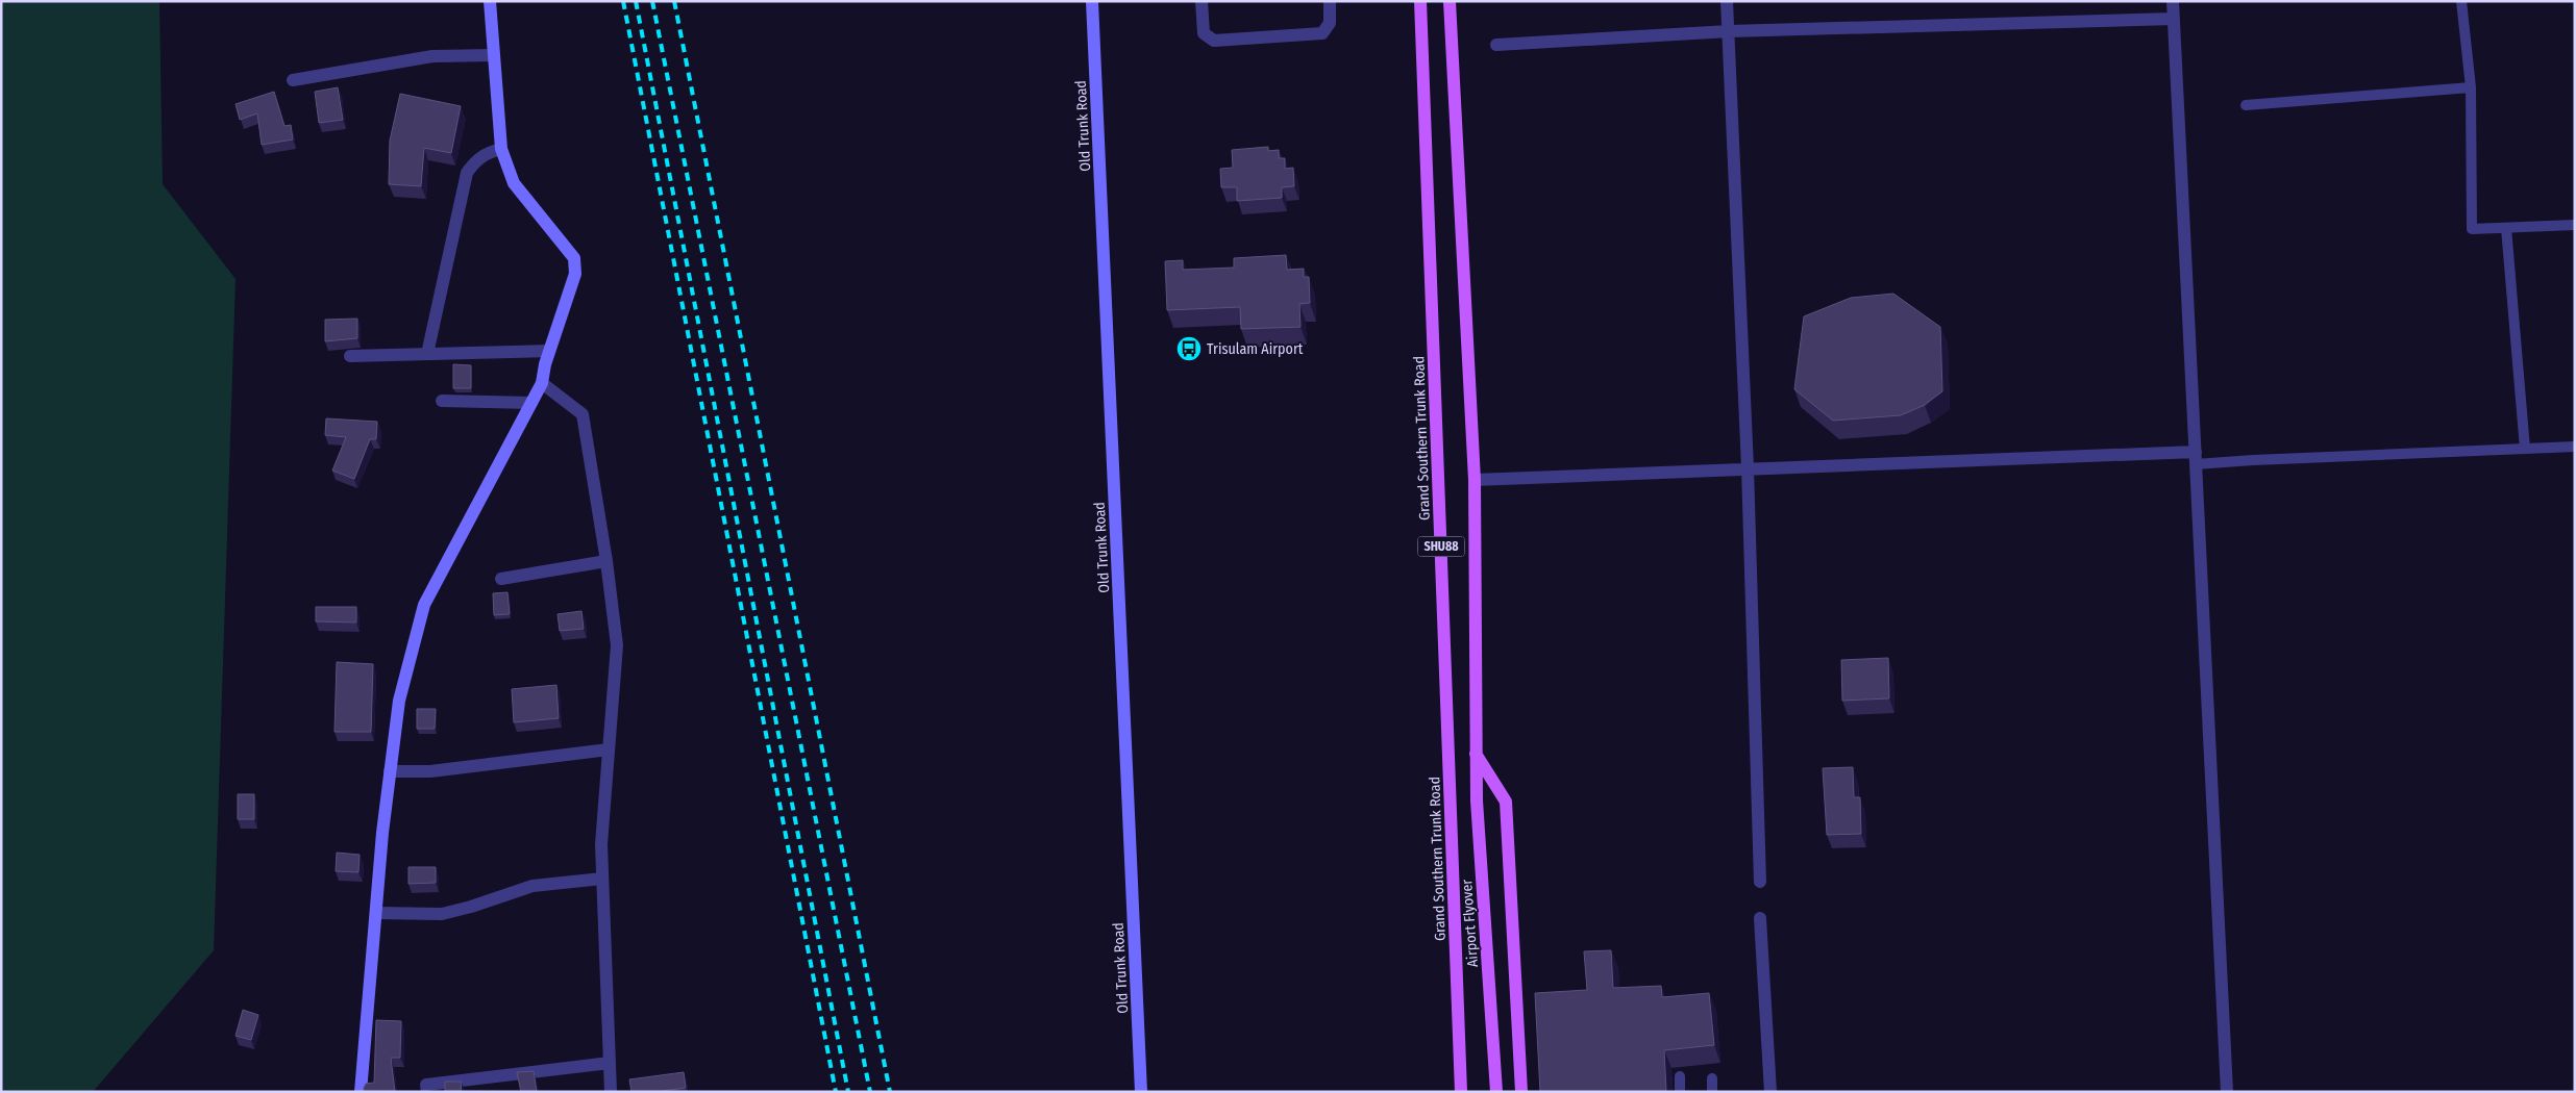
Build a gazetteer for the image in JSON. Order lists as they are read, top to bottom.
{
  "streets": {
    "main road": ["Grand Southern Trunk Road", "SHU88", "Airport Flyover"],
    "street": ["Old Trunk Road"]
  },
  "crossings": [
    ["SHU88", "Airport Flyover"]
  ],
  "places": {
    "bus stop": ["Trisulam Airport"]
  }
}
